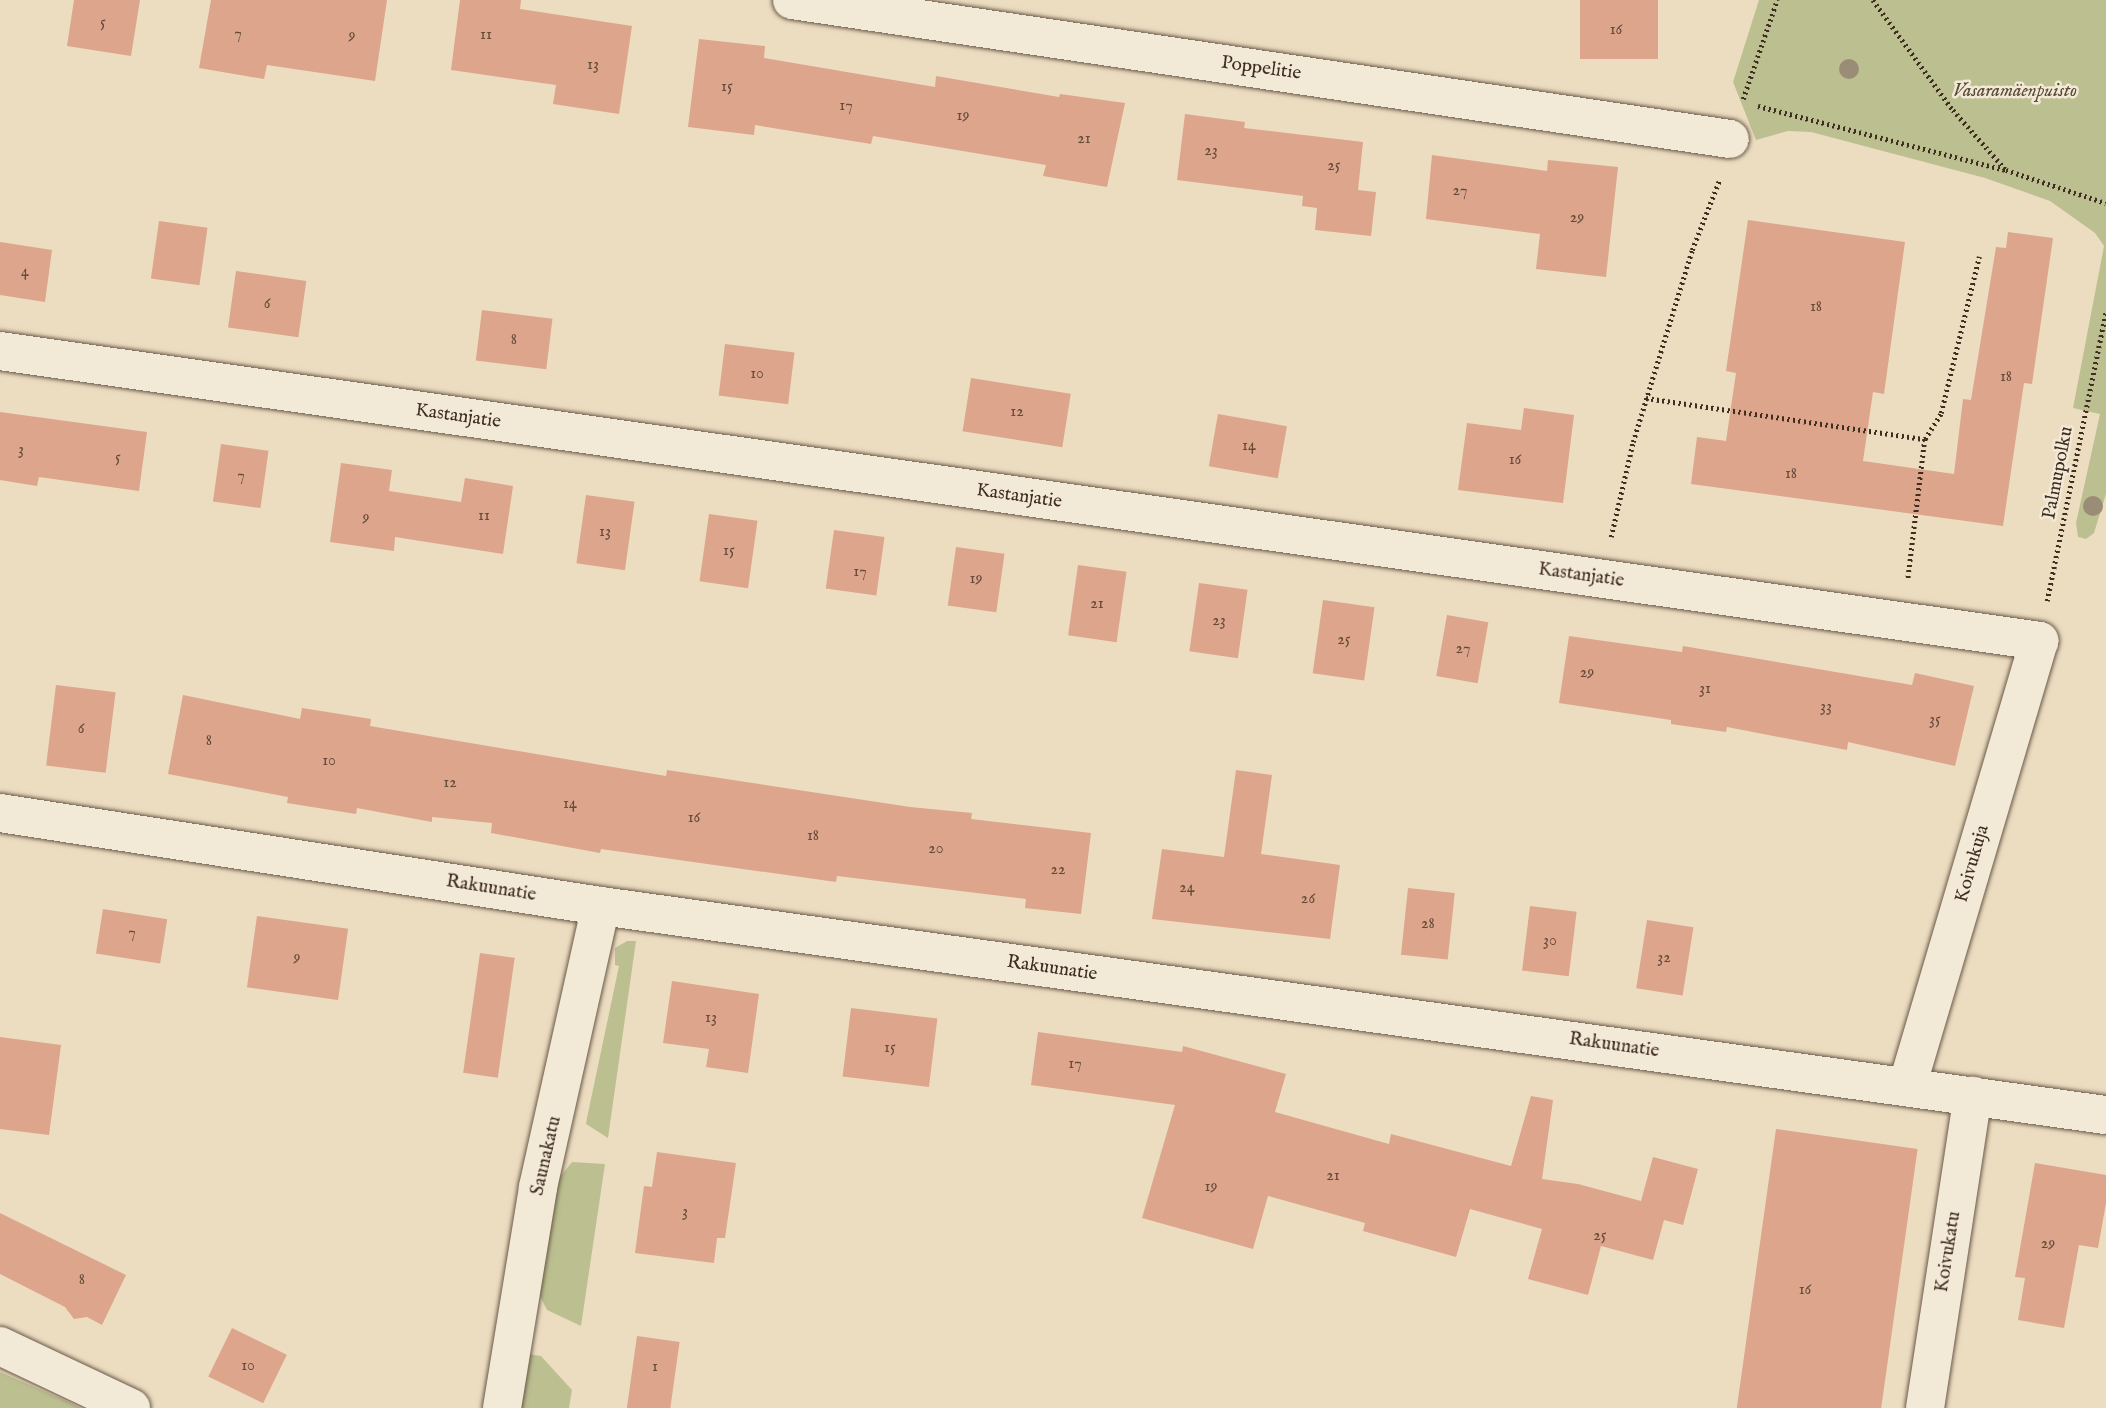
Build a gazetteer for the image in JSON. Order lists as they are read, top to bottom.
{
  "streets": {
    "street": [
      "Poppelitie",
      "Kastanjatie",
      "Koivukuja",
      "Rakuunatie",
      "Saunakatu",
      "Koivukatu"
    ],
    "path": ["Palmupolku"]
  },
  "crossings": [
    ["Kastanjatie", "Palmupolku"],
    ["Kastanjatie", "Koivukuja"],
    ["Palmupolku", "Koivukuja"],
    ["Koivukuja", "Rakuunatie"],
    ["Rakuunatie", "Saunakatu"],
    ["Rakuunatie", "Koivukatu"]
  ],
  "parks": ["Vasaramäenpuisto"],
  "house_numbers": [
    "5",
    "16",
    "7",
    "11",
    "9",
    "13",
    "15",
    "17",
    "19",
    "21",
    "23",
    "25",
    "27",
    "29",
    "4",
    "6",
    "18",
    "8",
    "10",
    "18",
    "12",
    "14",
    "3",
    "5",
    "16",
    "18",
    "7",
    "11",
    "9",
    "13",
    "15",
    "17",
    "19",
    "21",
    "23",
    "25",
    "27",
    "29",
    "31",
    "33",
    "35",
    "6",
    "8",
    "10",
    "12",
    "14",
    "16",
    "18",
    "20",
    "22",
    "24",
    "26",
    "28",
    "7",
    "30",
    "9",
    "32",
    "13",
    "15",
    "17",
    "21",
    "19",
    "3",
    "25",
    "29",
    "8",
    "16",
    "10",
    "1"
  ]
}
